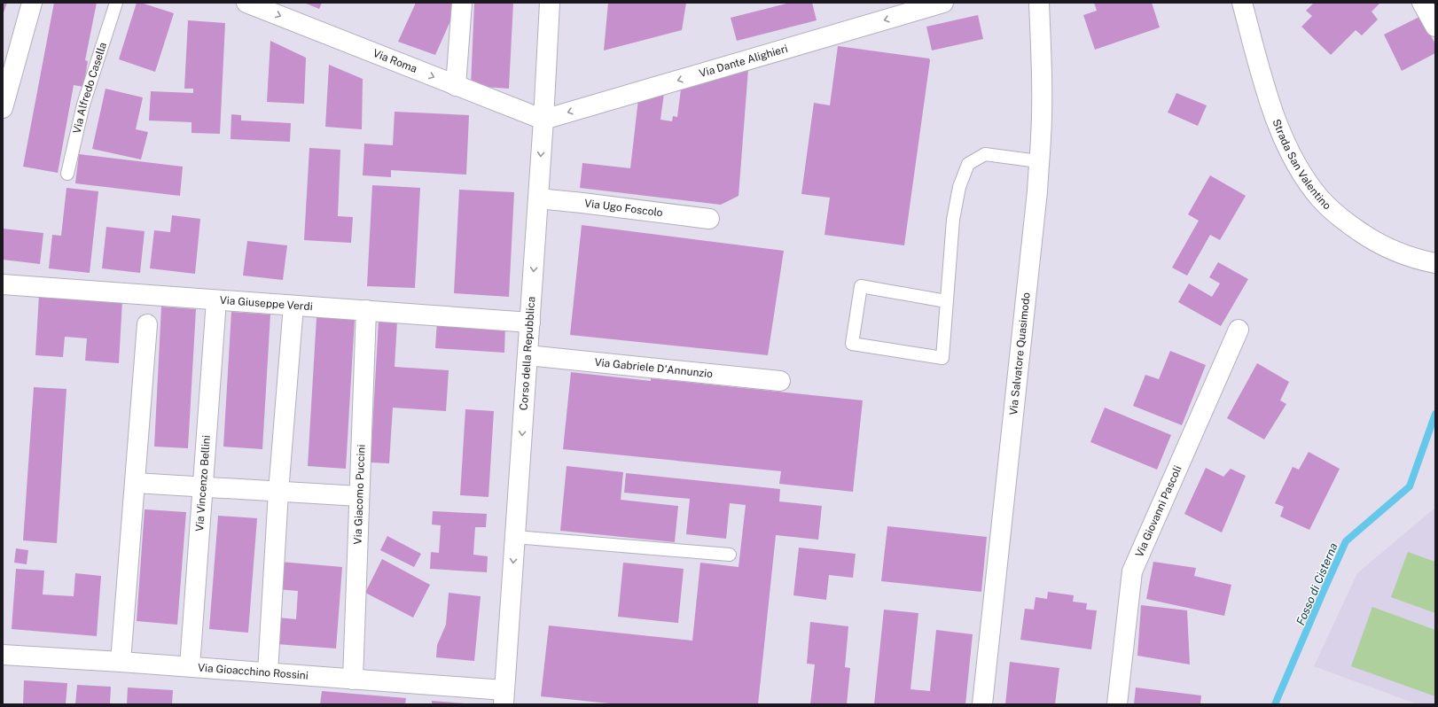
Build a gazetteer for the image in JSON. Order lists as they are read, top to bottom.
{
  "streets": {
    "street": [
      "Via Roma",
      "Via Dante Alighieri",
      "Strada San Valentino",
      "Via Ugo Foscolo",
      "Via Giuseppe Verdi",
      "Corso della Repubblica",
      "Via Salvatore Quasimodo",
      "Via Gabriele D'Annunzio",
      "Via Vincenzo Bellini",
      "Via Giacomo Puccini",
      "Via Giovanni Pascoli",
      "Via Gioacchino Rossini"
    ],
    "lane": ["Via Alfredo Casella"]
  },
  "crossings": [
    ["Via Roma", "Via Dante Alighieri"],
    ["Via Roma", "Corso della Repubblica"],
    ["Via Dante Alighieri", "Corso della Repubblica"],
    ["Via Ugo Foscolo", "Corso della Repubblica"],
    ["Via Giuseppe Verdi", "Corso della Repubblica"],
    ["Via Giuseppe Verdi", "Via Vincenzo Bellini"],
    ["Via Giuseppe Verdi", "Via Giacomo Puccini"],
    ["Corso della Repubblica", "Via Gabriele D'Annunzio"],
    ["Corso della Repubblica", "Via Gioacchino Rossini"],
    ["Via Vincenzo Bellini", "Via Gioacchino Rossini"],
    ["Via Giacomo Puccini", "Via Gioacchino Rossini"]
  ],
  "one_way": ["Via Roma", "Via Dante Alighieri", "Corso della Repubblica"],
  "water": ["Fosso di Cisterna"]
}
